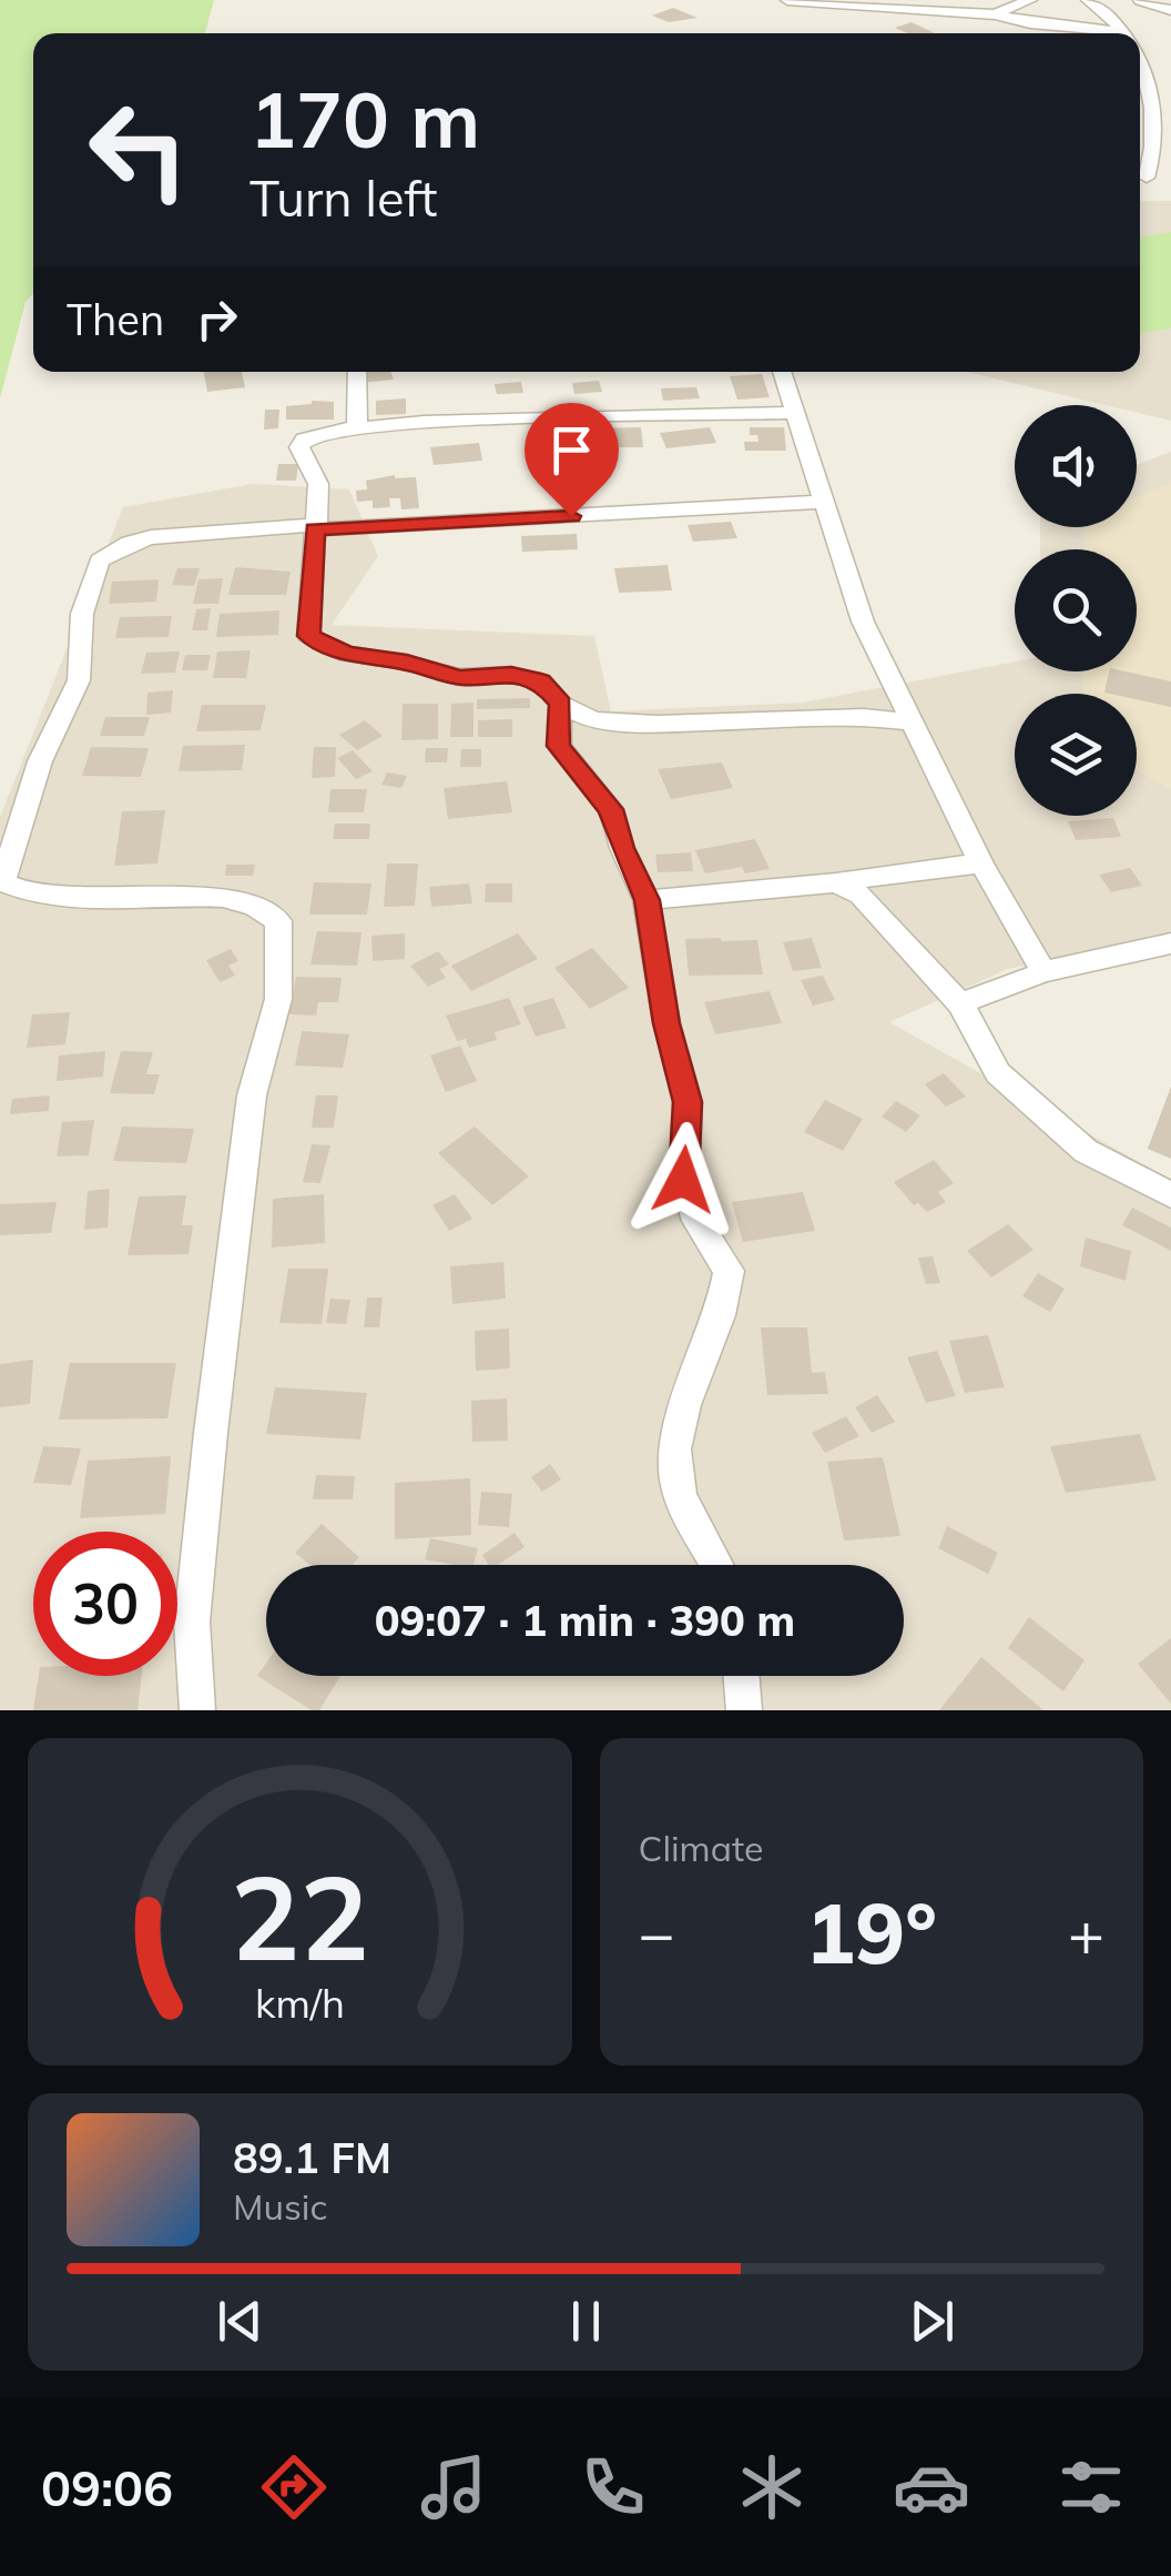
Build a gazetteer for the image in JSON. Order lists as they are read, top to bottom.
{
  "page": {
    "turn": ["170 m", "Turn left"],
    "then": "Then",
    "limit": "30",
    "trip": "09:07 · 1 min · 390 m",
    "tile": "Climate",
    "heat": ["−", "19°", "+"],
    "song": ["89.1 FM", "Music"],
    "tabs": "09:06",
    "gauge": ["22", "km/h"]
  }
}
